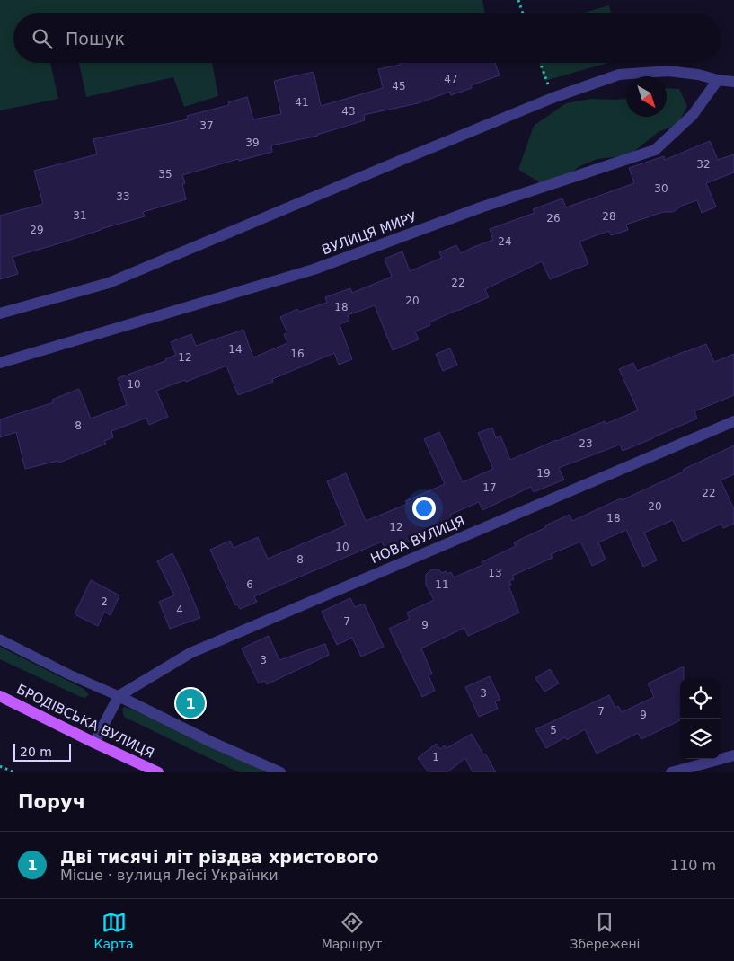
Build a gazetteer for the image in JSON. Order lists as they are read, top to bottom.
{
  "streets": {
    "main road": ["БРОДІВСЬКА ВУЛИЦЯ"],
    "street": ["ВУЛИЦЯ МИРУ", "НОВА ВУЛИЦЯ"]
  },
  "house_numbers": [
    "47",
    "45",
    "41",
    "43",
    "37",
    "39",
    "32",
    "35",
    "30",
    "33",
    "31",
    "28",
    "26",
    "29",
    "24",
    "22",
    "20",
    "18",
    "14",
    "16",
    "12",
    "10",
    "8",
    "23",
    "19",
    "17",
    "22",
    "20",
    "18",
    "12",
    "10",
    "8",
    "13",
    "6",
    "11",
    "2",
    "4",
    "7",
    "9",
    "3",
    "3",
    "7",
    "9",
    "5",
    "1"
  ],
  "scale_bar": "20 m",
  "north": "bottom right",
  "page": {
    "search": "Пошук",
    "pins": "1",
    "scale": "20 m",
    "heading": "Поруч",
    "list": [
      {
        "mark": "1",
        "name": "Дві тисячі літ різдва христового",
        "note": "Місце · вулиця Лесі Українки",
        "value": "110 m"
      }
    ],
    "nav": ["Карта", "Маршрут", "Збережені"]
  }
}
